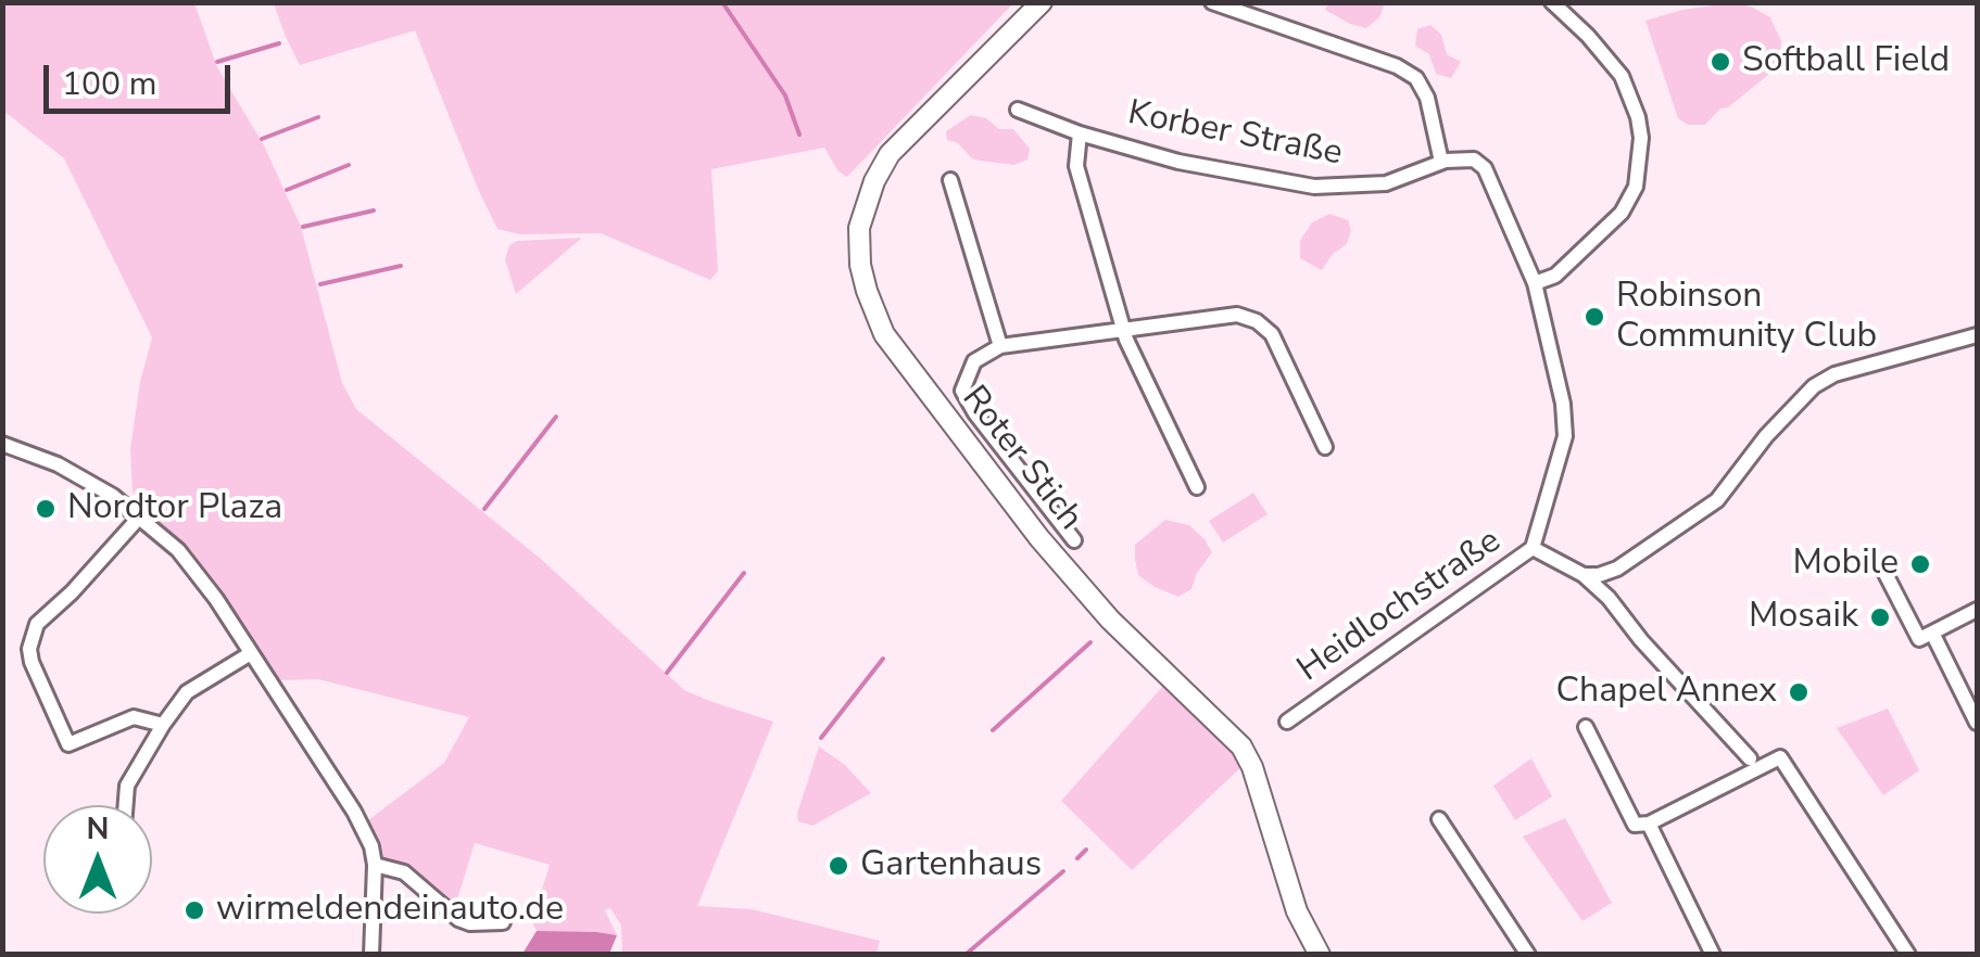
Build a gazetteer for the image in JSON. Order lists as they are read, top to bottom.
{
  "streets": {
    "street": ["Korber Straße", "Roter Stich", "Heidlochstraße"]
  },
  "places": [
    "Softball Field",
    "Robinson Community Club",
    "Nordtor Plaza",
    "Mobile",
    "Mosaik",
    "Chapel Annex",
    "Gartenhaus",
    "wirmeldendeinauto.de"
  ],
  "scale_bar": "100 m",
  "north": "top"
}
